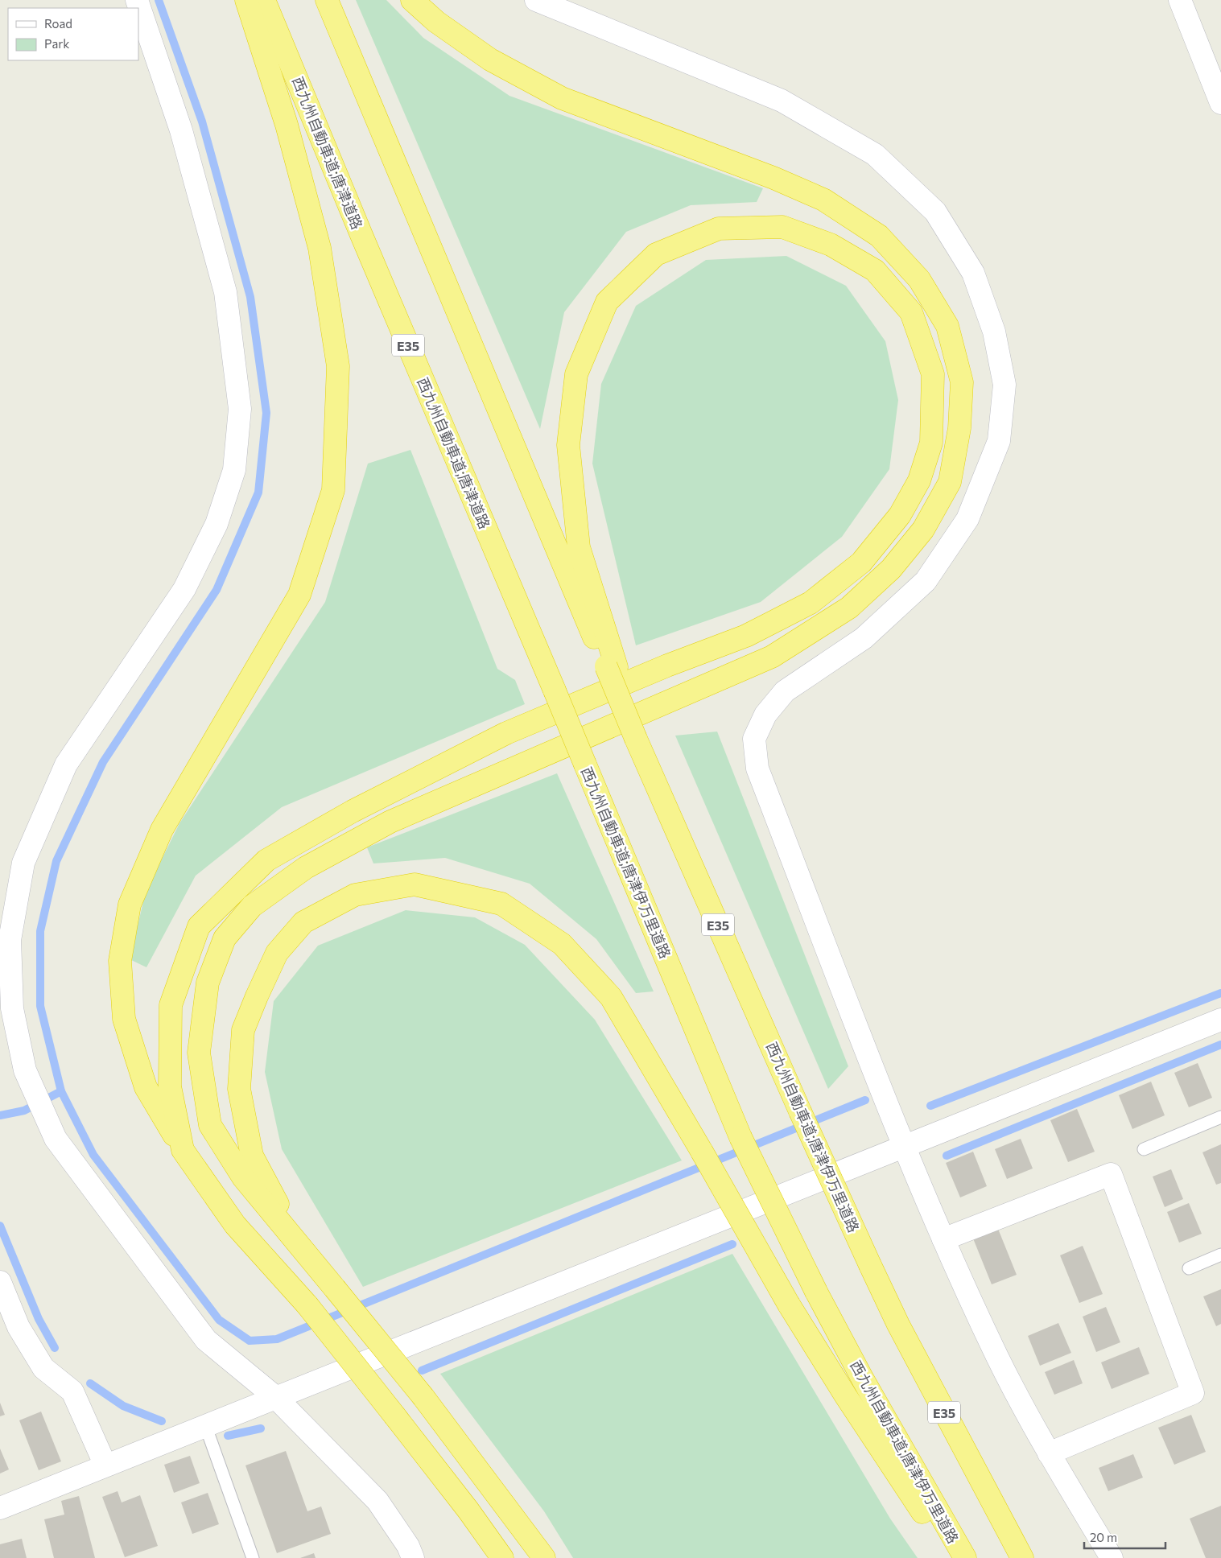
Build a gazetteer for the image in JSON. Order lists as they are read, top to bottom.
{
  "streets": {
    "highway": ["西九州自動車道;唐津道路", "E35", "西九州自動車道;唐津伊万里道路"]
  },
  "crossings": [
    ["西九州自動車道;唐津道路", "西九州自動車道;唐津伊万里道路"],
    ["E35", "西九州自動車道;唐津伊万里道路"]
  ],
  "legend": ["Road", "Park"],
  "scale_bar": "20 m"
}
